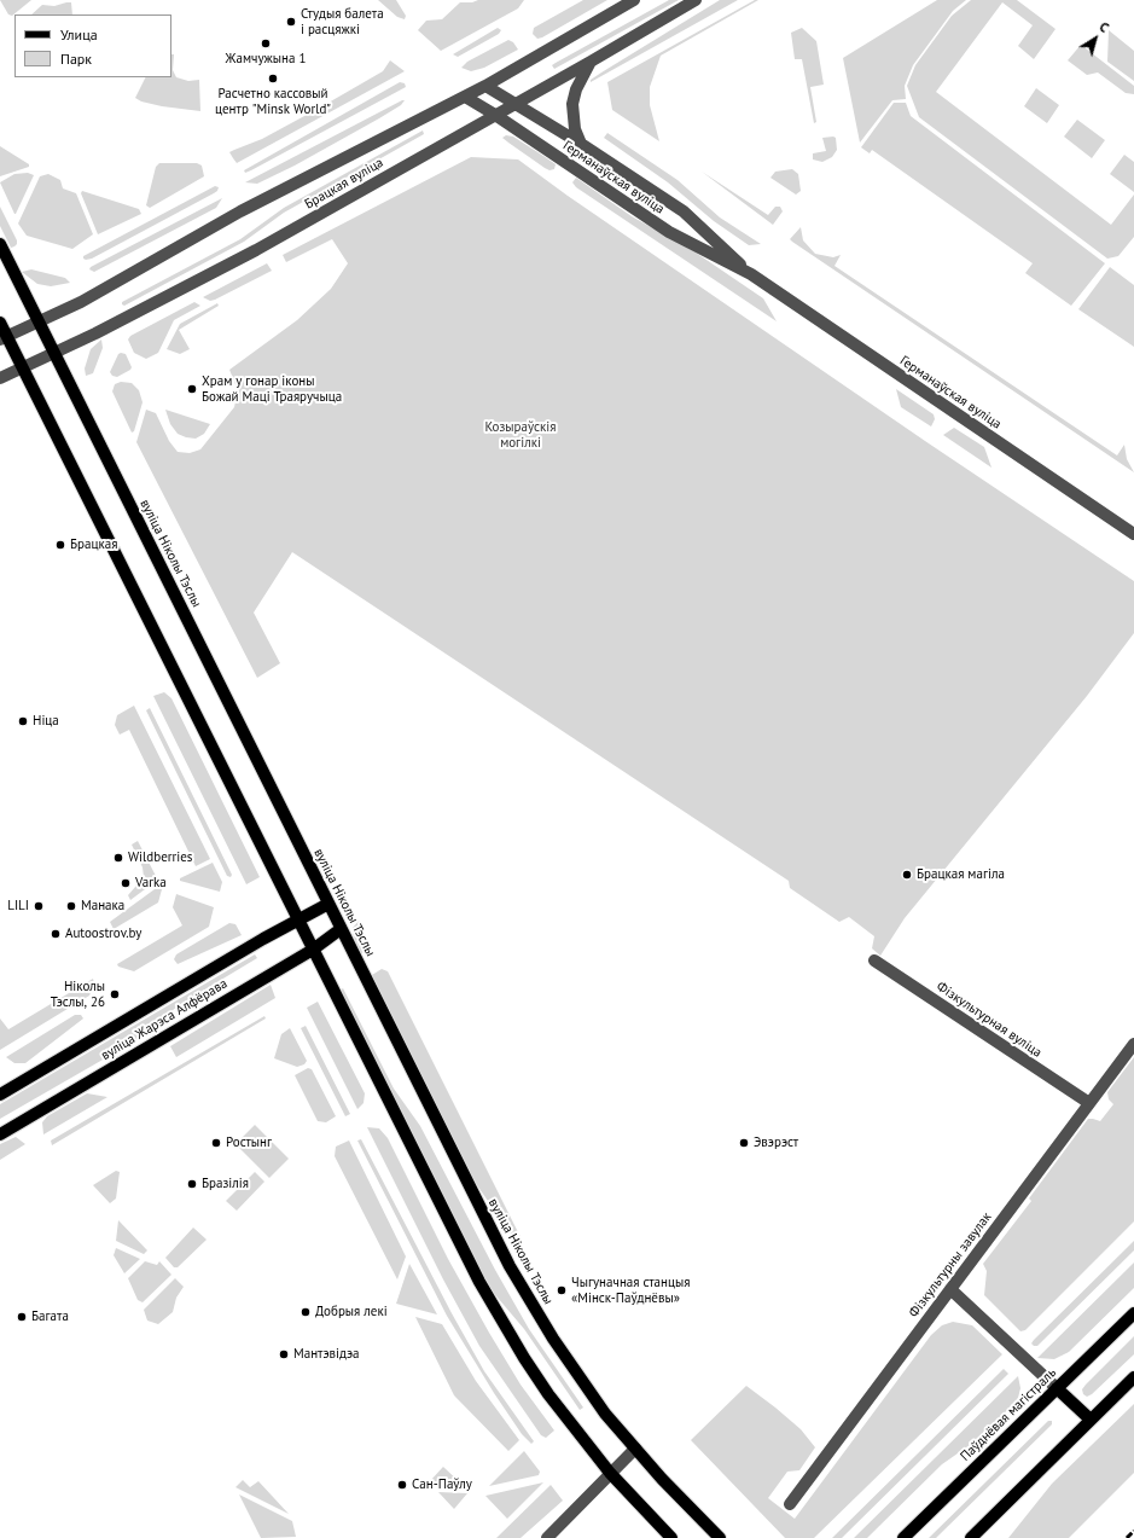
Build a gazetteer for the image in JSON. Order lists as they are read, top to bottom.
{
  "streets": {
    "main road": ["вуліца Ніколы Тэслы", "вуліца Жарэса Алфёрава", "Паўднёвая магістраль"],
    "street": [
      "Германаўская вуліца",
      "Брацкая вуліца",
      "Фізкультурная вуліца",
      "Фізкультурны завулак"
    ]
  },
  "crossings": [
    ["Германаўская вуліца", "Брацкая вуліца"],
    ["Брацкая вуліца", "вуліца Ніколы Тэслы"],
    ["вуліца Ніколы Тэслы", "вуліца Жарэса Алфёрава"],
    ["Фізкультурная вуліца", "Фізкультурны завулак"]
  ],
  "parks": ["Козыраўскія могілкі"],
  "places": [
    "Студыя балета і расцяжкі",
    "Жамчужына 1",
    "Расчетно кассовый центр \"Minsk World\"",
    "Храм у гонар іконы Божай Маці Траяручыца",
    "Брацкая",
    "Ніца",
    "Wildberries",
    "Брацкая магіла",
    "Varka",
    "LILI",
    "Манака",
    "Autoostrov.by",
    "Ніколы Тэслы, 26",
    "Ростынг",
    "Эвэрэст",
    "Бразілія",
    "Чыгуначная станцыя «Мінск-Паўднёвы»",
    "Добрыя лекі",
    "Багата",
    "Мантэвідэа",
    "Сан-Паўлу"
  ],
  "legend": ["Улица", "Парк"],
  "north": "top right"
}
